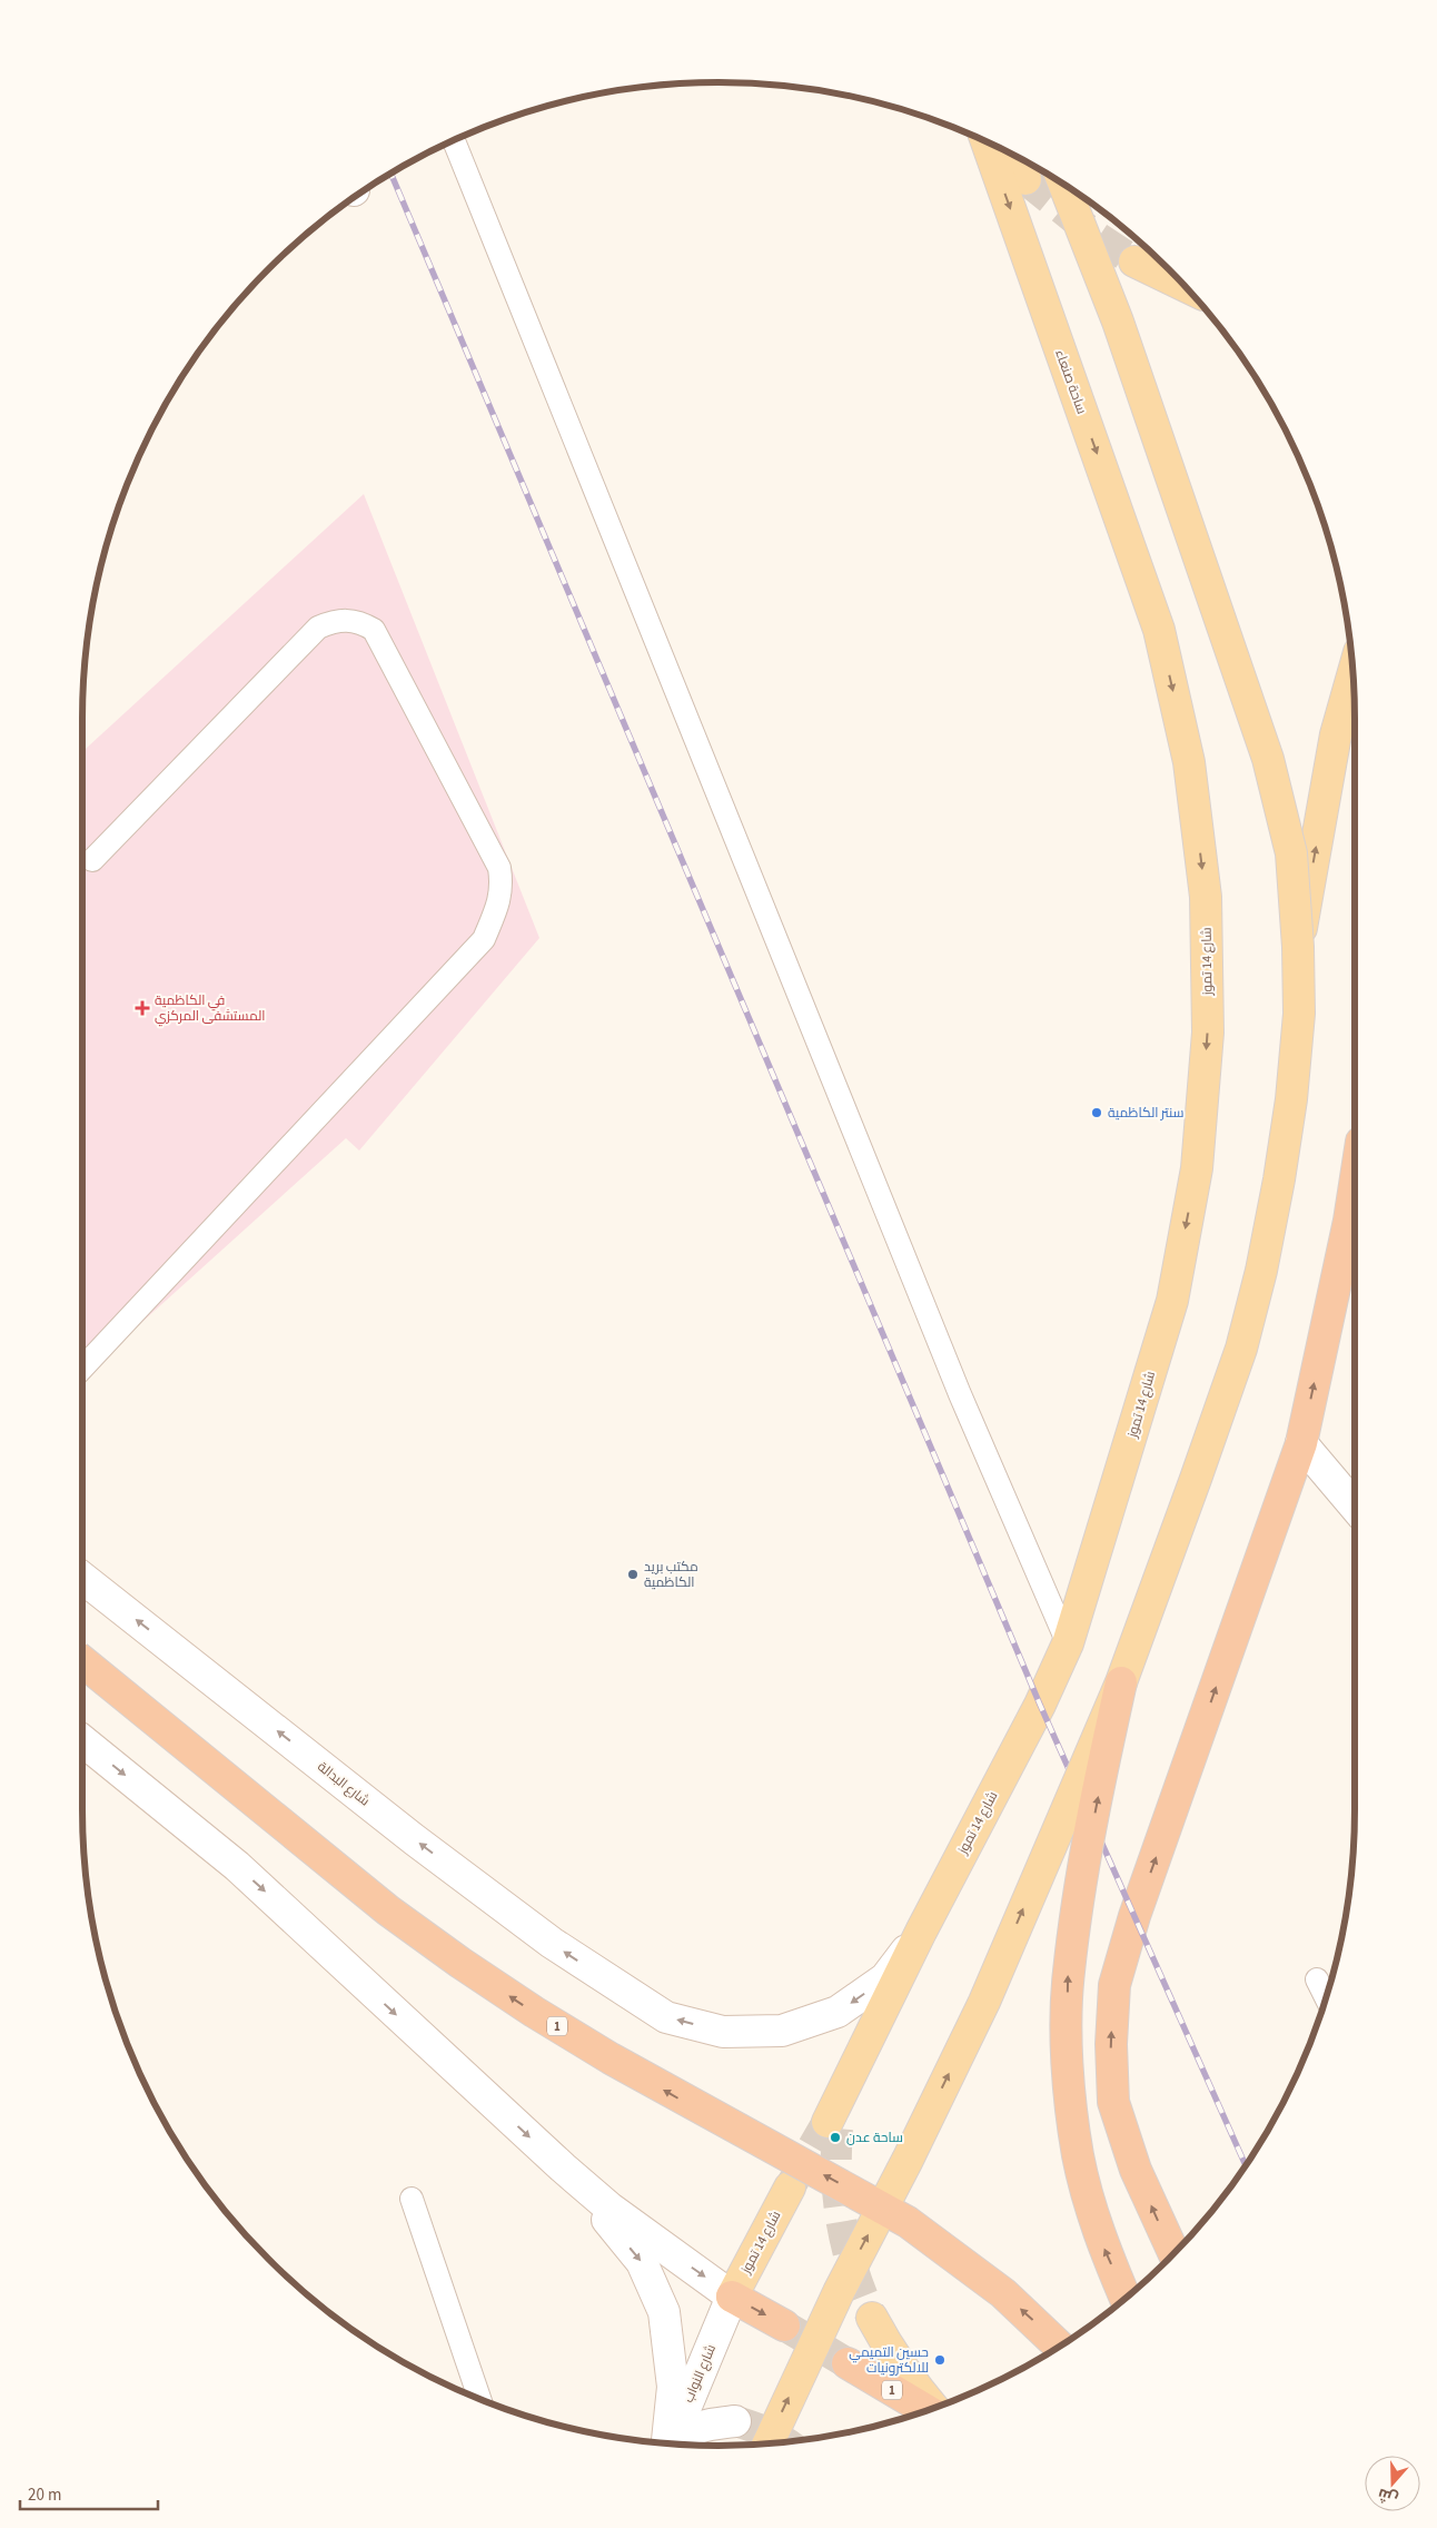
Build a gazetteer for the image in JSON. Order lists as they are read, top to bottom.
{
  "streets": {
    "highway": ["1"],
    "main road": [
      "ساحة صنعاء",
      "شارع 14 تموز",
      "شارع البدالة",
      "شارع النواب"
    ]
  },
  "crossings": [
    ["ساحة صنعاء", "شارع 14 تموز"],
    ["شارع 14 تموز", "شارع البدالة"],
    ["شارع 14 تموز", "شارع النواب"]
  ],
  "places": {
    "health": ["في الكاظمية المستشفى المركزي"],
    "other": [
      "سنتر الكاظمية",
      "مكتب بريد الكاظمية",
      "ساحة عدن",
      "حسين التميمي للالكترونيات"
    ]
  },
  "scale_bar": "20 m",
  "north": "bottom"
}
